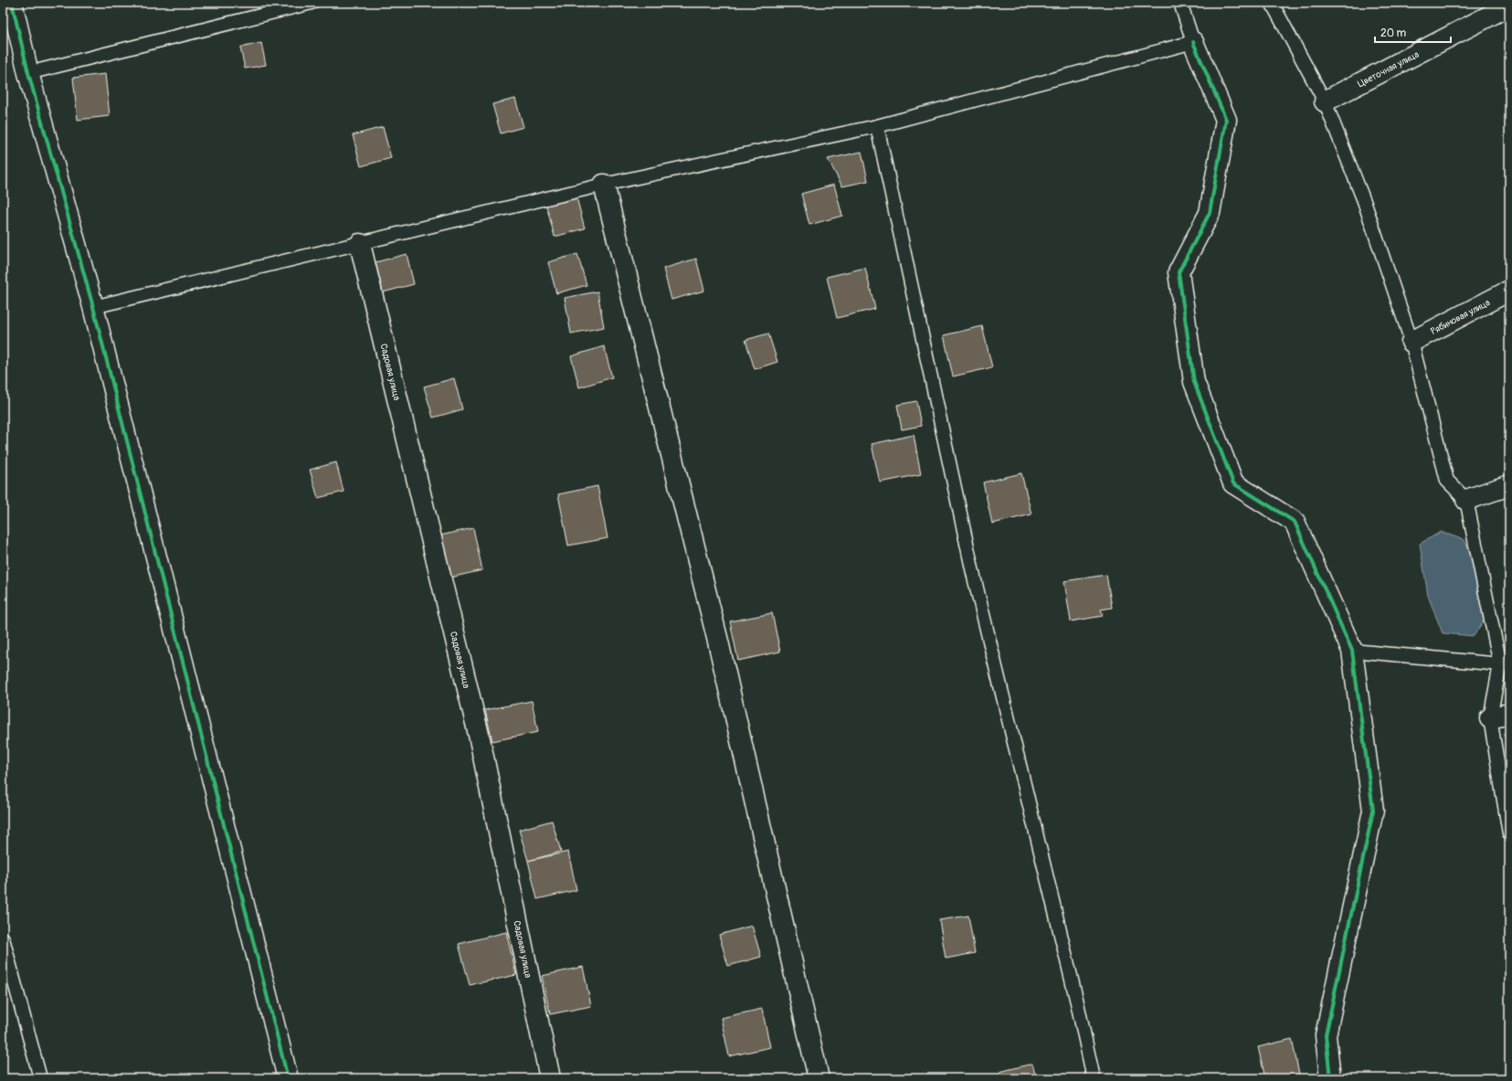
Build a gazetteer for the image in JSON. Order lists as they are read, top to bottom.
{
  "streets": {
    "street": ["Цветочная улица", "Рябиновая улица", "Садовая улица"]
  },
  "scale_bar": "20 m"
}
